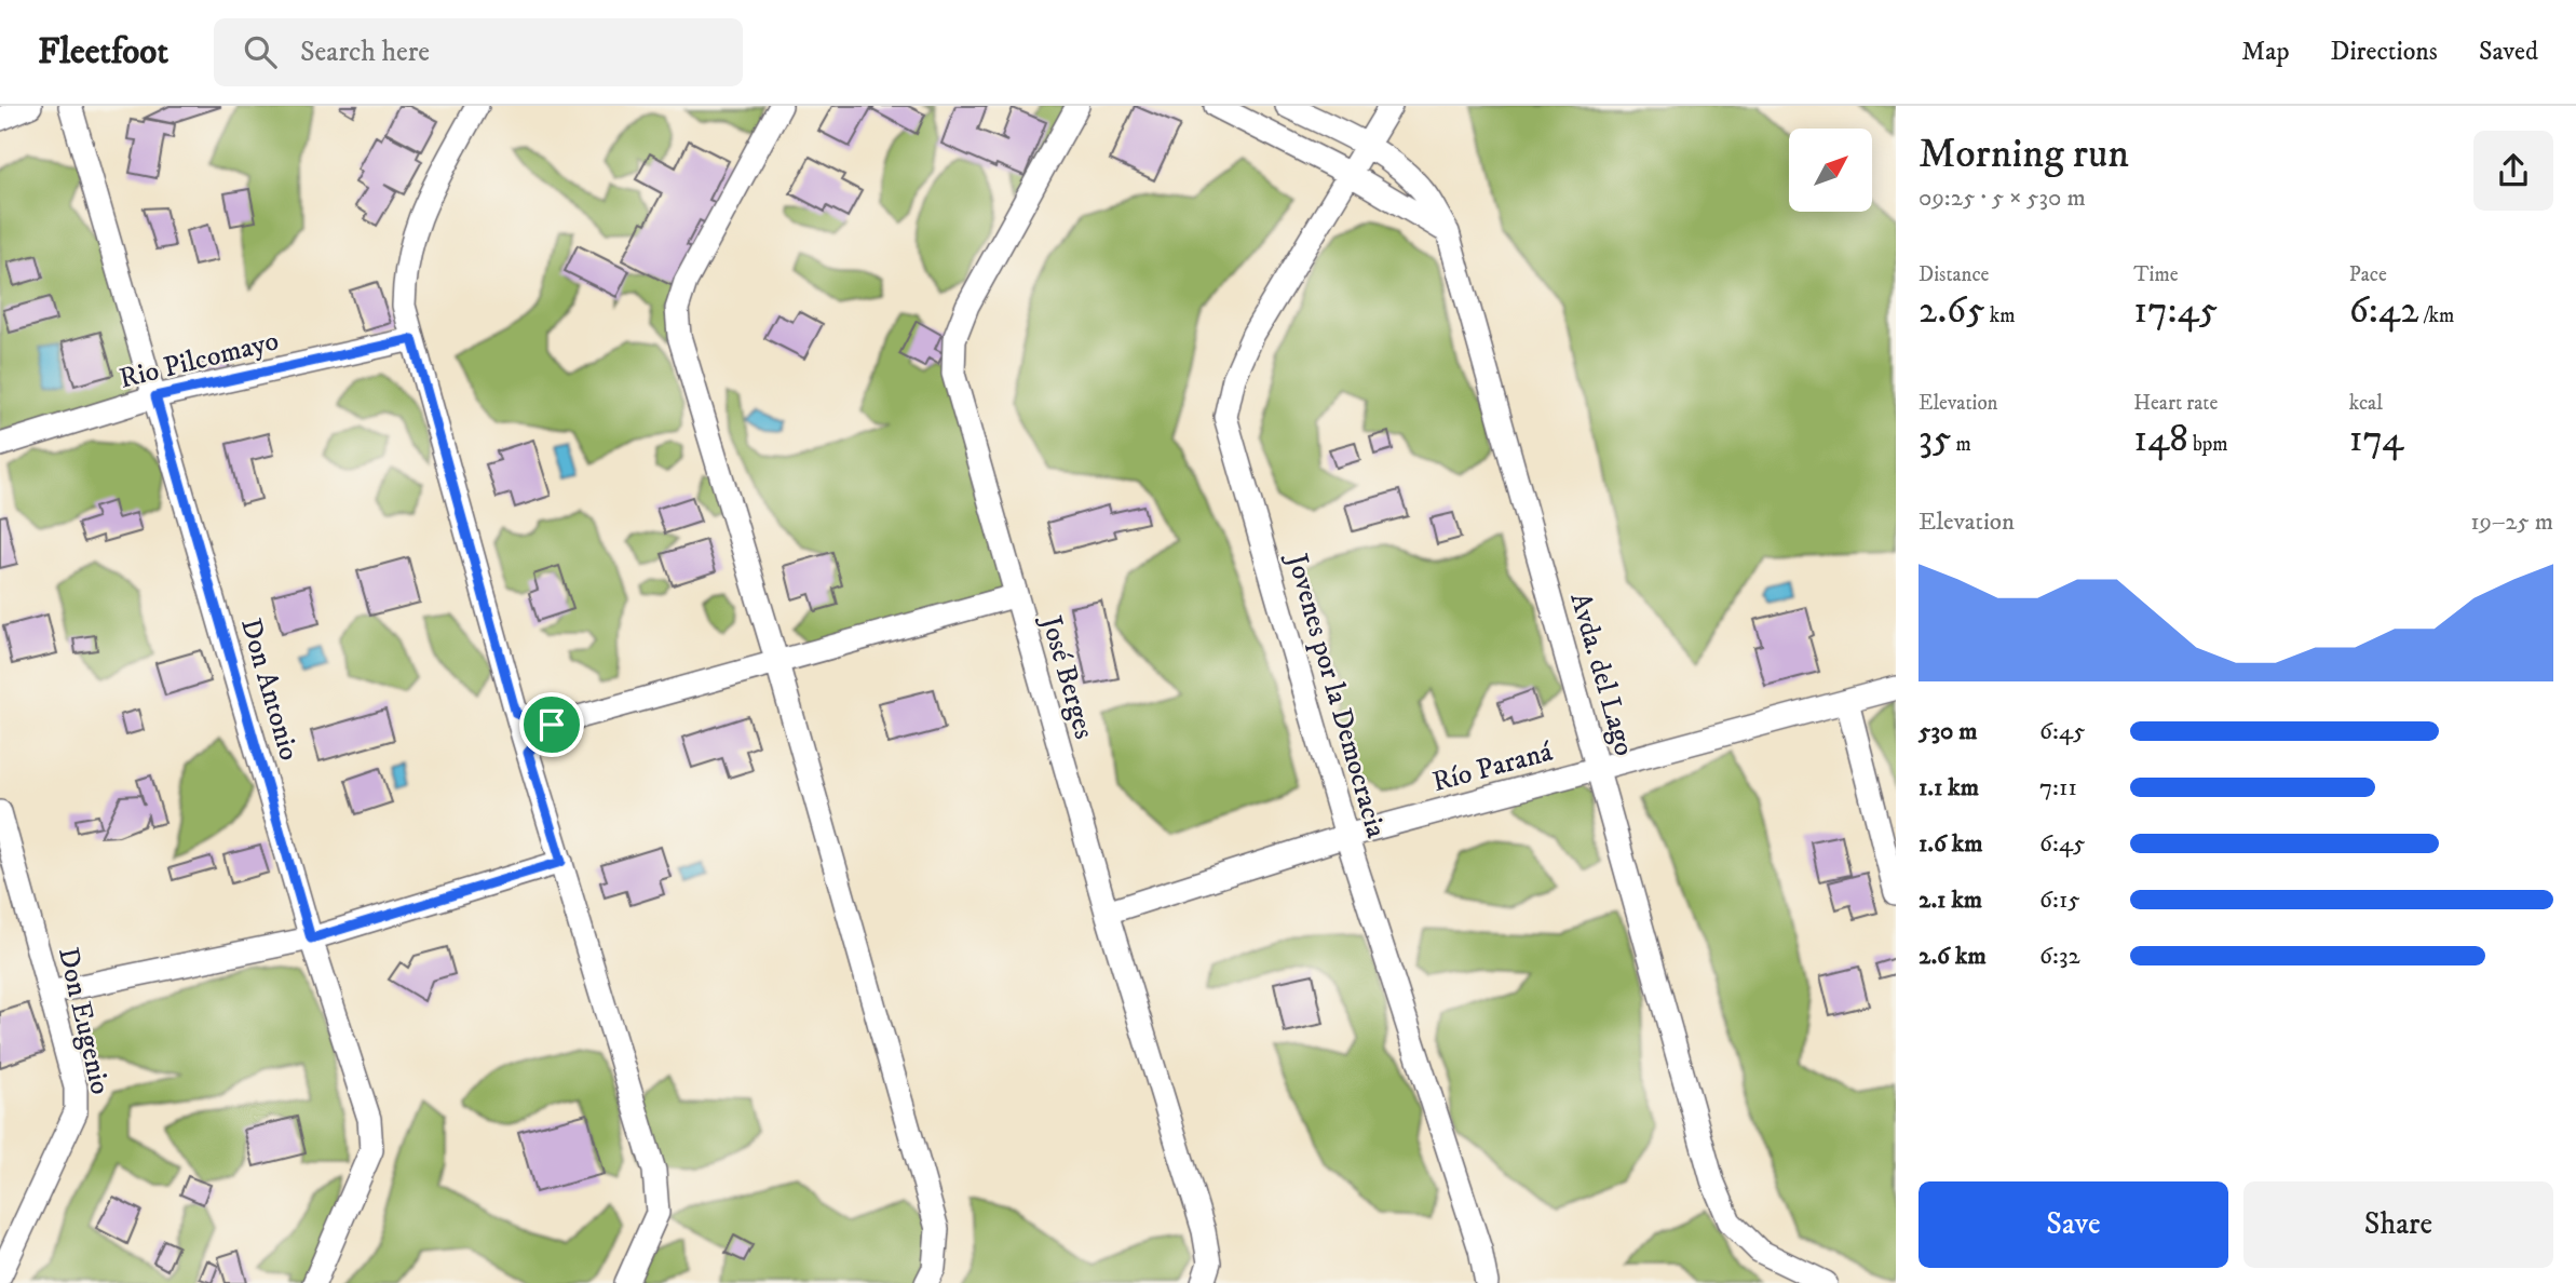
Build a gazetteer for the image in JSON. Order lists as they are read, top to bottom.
{
  "streets": {
    "street": [
      "Rio Pilcomayo",
      "Avda. del Lago",
      "José Berges",
      "Don Antonio",
      "Jovenes por la Democracia",
      "Río Paraná",
      "Don Eugenio"
    ]
  },
  "crossings": [
    ["Rio Pilcomayo", "Don Antonio"],
    ["Avda. del Lago", "Jovenes por la Democracia"],
    ["Avda. del Lago", "Río Paraná"],
    ["José Berges", "Río Paraná"],
    ["Jovenes por la Democracia", "Río Paraná"]
  ],
  "north": "top right",
  "page": {
    "header": "Fleetfoot",
    "search": "Search here",
    "nav": ["Map", "Directions", "Saved"],
    "heading": ["Morning run", "09:25 · 5 × 530 m"],
    "stats": [
      ["Distance", "2.65 km"],
      ["Time", "17:45"],
      ["Pace", "6:42 /km"],
      ["Elevation", "35 m"],
      ["Heart rate", "148 bpm"],
      ["kcal", "174"]
    ],
    "chart": ["Elevation", "19–25 m"],
    "list": [
      {
        "name": "530 m",
        "note": "6:45"
      },
      {
        "name": "1.1 km",
        "note": "7:11"
      },
      {
        "name": "1.6 km",
        "note": "6:45"
      },
      {
        "name": "2.1 km",
        "note": "6:15"
      },
      {
        "name": "2.6 km",
        "note": "6:32"
      }
    ],
    "buttons": ["Save", "Share"]
  }
}
